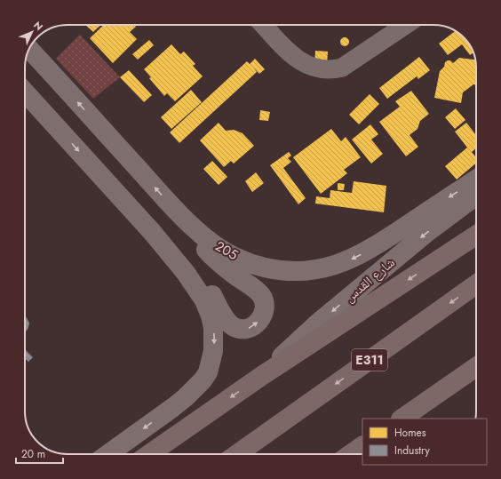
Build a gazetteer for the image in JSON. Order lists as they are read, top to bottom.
{
  "streets": {
    "highway": ["E311"],
    "street": ["205", "شارع القدس"]
  },
  "one_way": ["205", "شارع القدس"],
  "legend": ["Homes", "Industry"],
  "scale_bar": "20 m",
  "north": "top right"
}
